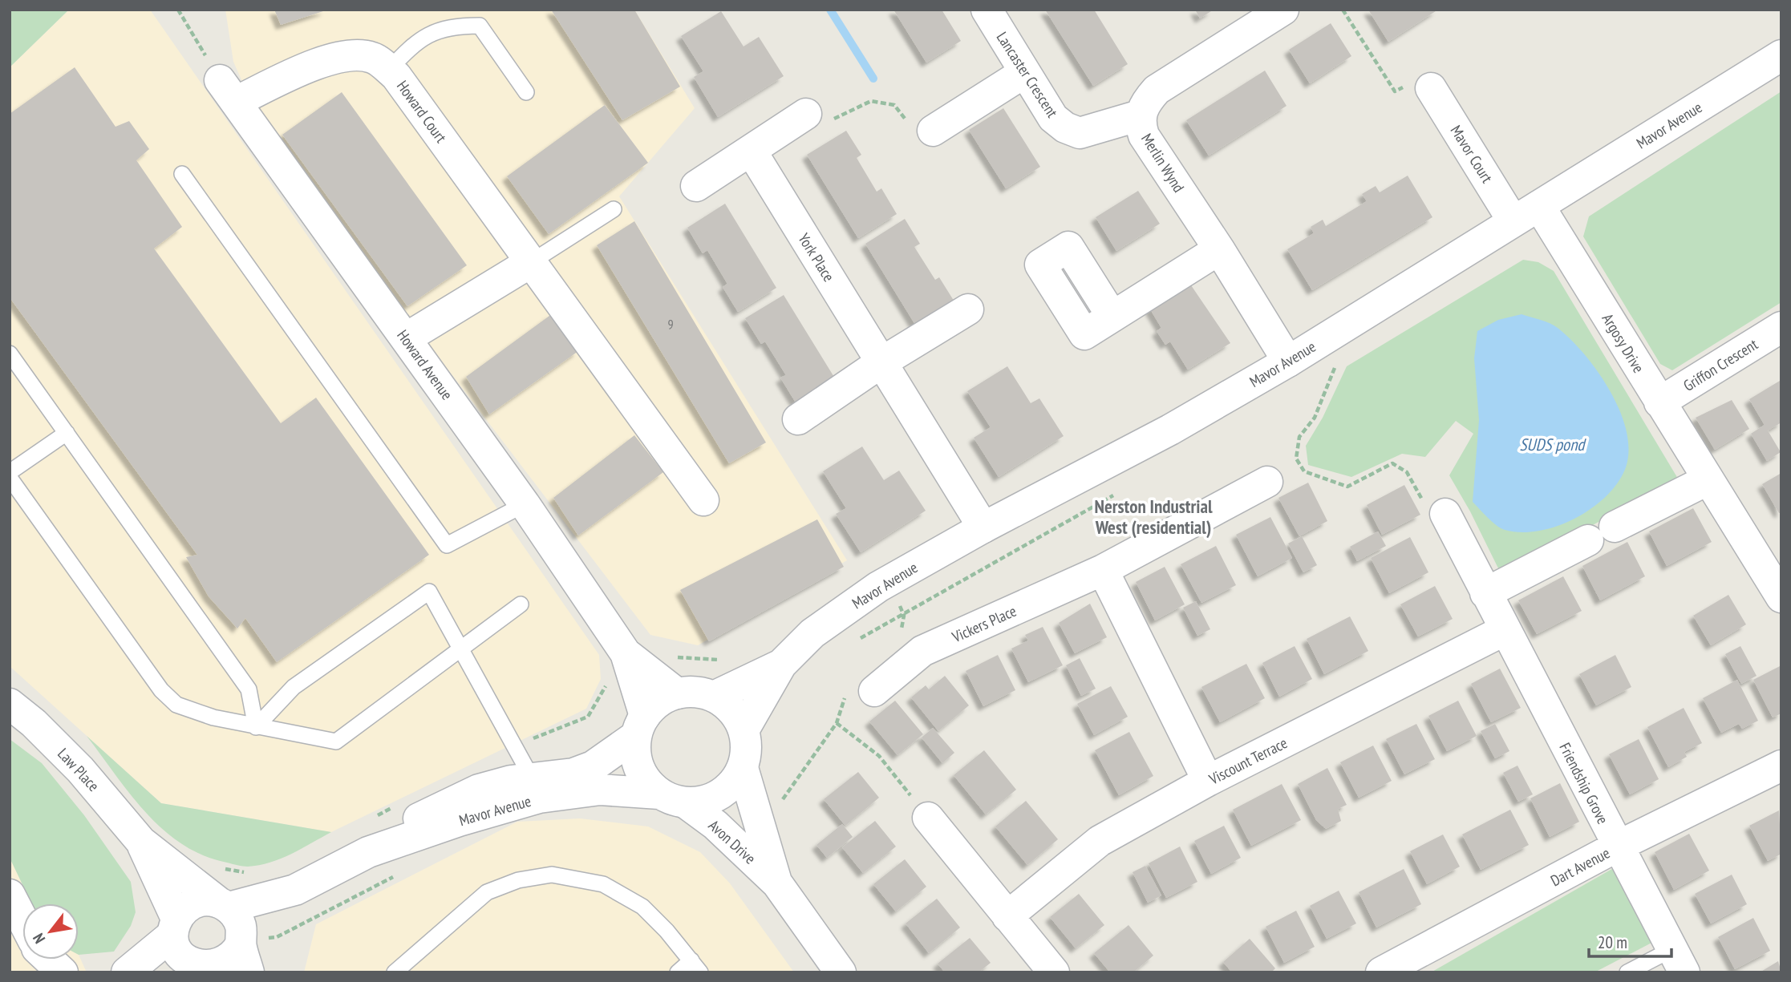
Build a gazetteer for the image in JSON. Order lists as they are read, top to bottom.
{
  "streets": {
    "street": [
      "Lancaster Crescent",
      "Howard Court",
      "Mavor Avenue",
      "Mavor Court",
      "Merlin Wynd",
      "York Place",
      "Argosy Drive",
      "Howard Avenue",
      "Griffon Crescent",
      "Vickers Place",
      "Viscount Terrace",
      "Law Place",
      "Friendship Grove",
      "Avon Drive",
      "Dart Avenue"
    ]
  },
  "crossings": [
    ["Lancaster Crescent", "Merlin Wynd"],
    ["Howard Court", "Howard Avenue"],
    ["Mavor Avenue", "Mavor Court"],
    ["Mavor Avenue", "Merlin Wynd"],
    ["Mavor Avenue", "York Place"],
    ["Mavor Avenue", "Argosy Drive"],
    ["Mavor Avenue", "Howard Avenue"],
    ["Mavor Avenue", "Law Place"],
    ["Mavor Avenue", "Avon Drive"],
    ["Argosy Drive", "Griffon Crescent"],
    ["Howard Avenue", "Avon Drive"],
    ["Viscount Terrace", "Friendship Grove"],
    ["Friendship Grove", "Dart Avenue"]
  ],
  "districts": ["Nerston Industrial West (residential)"],
  "water": ["SUDS pond"],
  "house_numbers": ["9"],
  "scale_bar": "20 m",
  "north": "bottom left"
}
